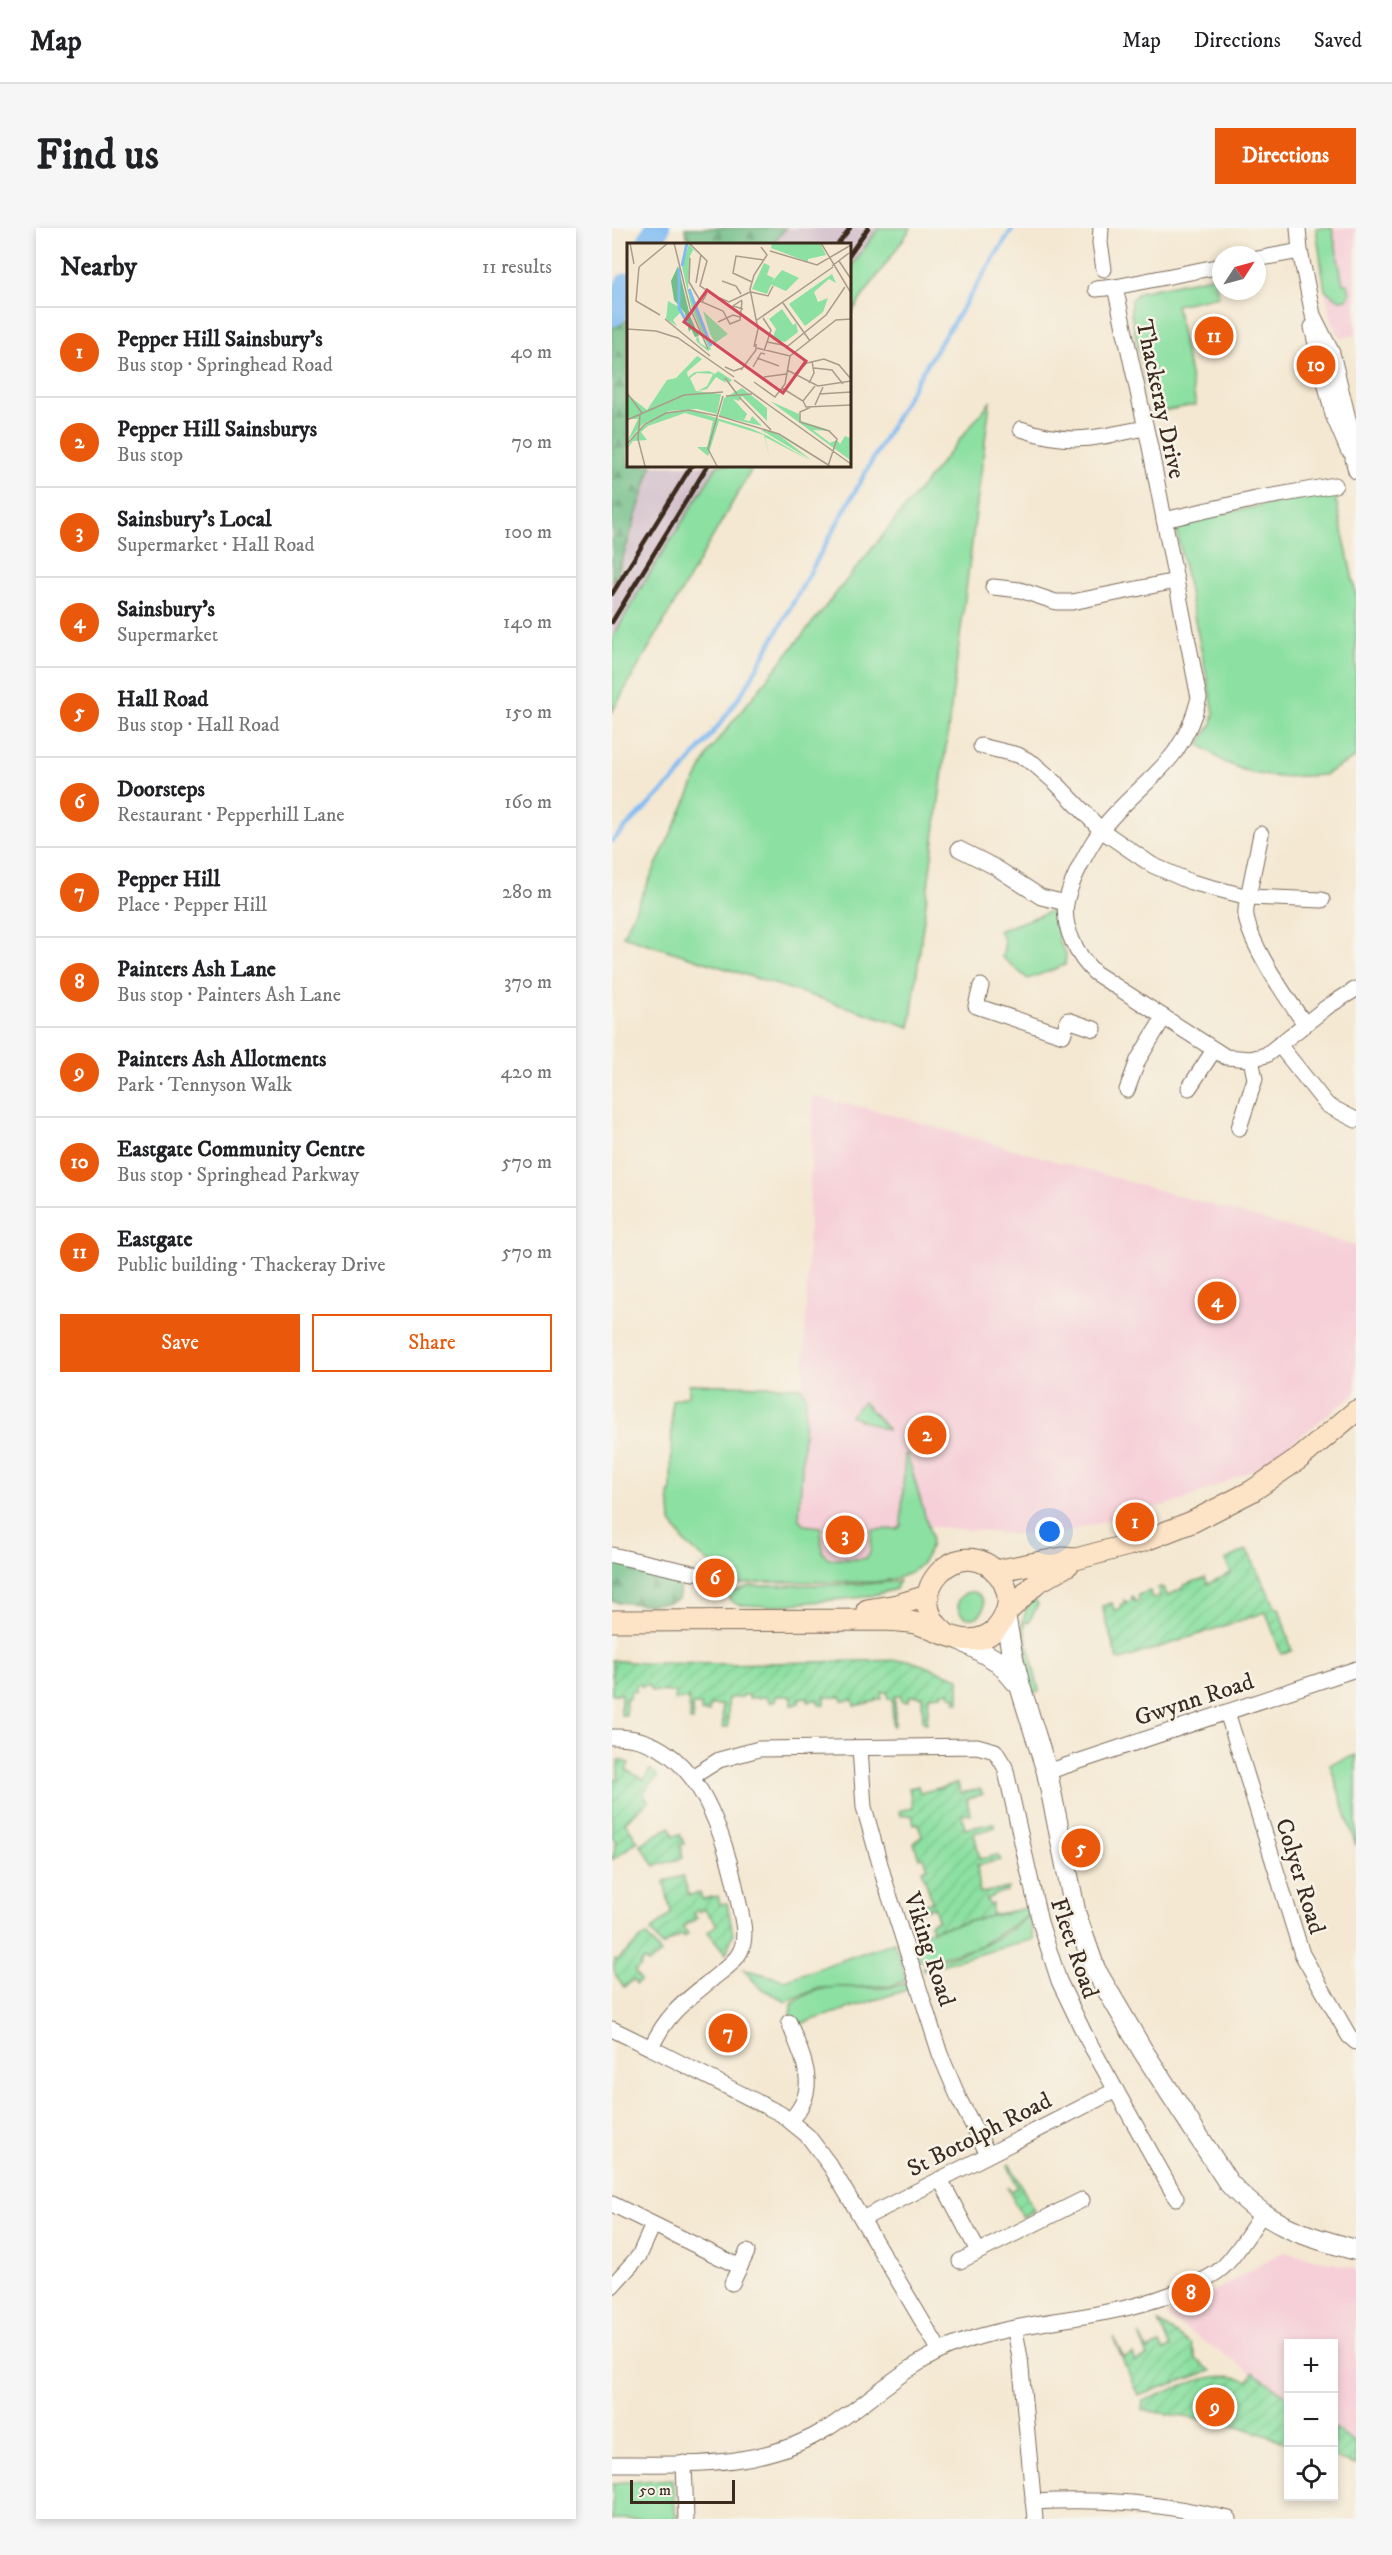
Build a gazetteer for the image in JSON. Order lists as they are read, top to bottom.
{
  "streets": {
    "street": [
      "Thackeray Drive",
      "Gwynn Road",
      "Colyer Road",
      "Fleet Road",
      "Viking Road",
      "St Botolph Road"
    ]
  },
  "crossings": [
    ["Gwynn Road", "Colyer Road"],
    ["Fleet Road", "Viking Road"],
    ["Fleet Road", "St Botolph Road"],
    ["Viking Road", "St Botolph Road"]
  ],
  "scale_bar": "50 m",
  "north": "top right",
  "page": {
    "header": "Map",
    "nav": ["Map", "Directions", "Saved"],
    "buttons": [
      "Directions",
      ["Save", "Share"]
    ],
    "title": "Find us",
    "heading": ["Nearby", "11 results"],
    "list": [
      {
        "mark": "1",
        "name": "Pepper Hill Sainsbury's",
        "note": "Bus stop · Springhead Road",
        "value": "40 m"
      },
      {
        "mark": "2",
        "name": "Pepper Hill Sainsburys",
        "note": "Bus stop",
        "value": "70 m"
      },
      {
        "mark": "3",
        "name": "Sainsbury's Local",
        "note": "Supermarket · Hall Road",
        "value": "100 m"
      },
      {
        "mark": "4",
        "name": "Sainsbury's",
        "note": "Supermarket",
        "value": "140 m"
      },
      {
        "mark": "5",
        "name": "Hall Road",
        "note": "Bus stop · Hall Road",
        "value": "150 m"
      },
      {
        "mark": "6",
        "name": "Doorsteps",
        "note": "Restaurant · Pepperhill Lane",
        "value": "160 m"
      },
      {
        "mark": "7",
        "name": "Pepper Hill",
        "note": "Place · Pepper Hill",
        "value": "280 m"
      },
      {
        "mark": "8",
        "name": "Painters Ash Lane",
        "note": "Bus stop · Painters Ash Lane",
        "value": "370 m"
      },
      {
        "mark": "9",
        "name": "Painters Ash Allotments",
        "note": "Park · Tennyson Walk",
        "value": "420 m"
      },
      {
        "mark": "10",
        "name": "Eastgate Community Centre",
        "note": "Bus stop · Springhead Parkway",
        "value": "570 m"
      },
      {
        "mark": "11",
        "name": "Eastgate",
        "note": "Public building · Thackeray Drive",
        "value": "570 m"
      }
    ],
    "pins": [
      "11",
      "10",
      "4",
      "2",
      "1",
      "3",
      "6",
      "5",
      "7",
      "8",
      "9"
    ],
    "map_buttons": ["+", "−"],
    "scale": "50 m"
  }
}
